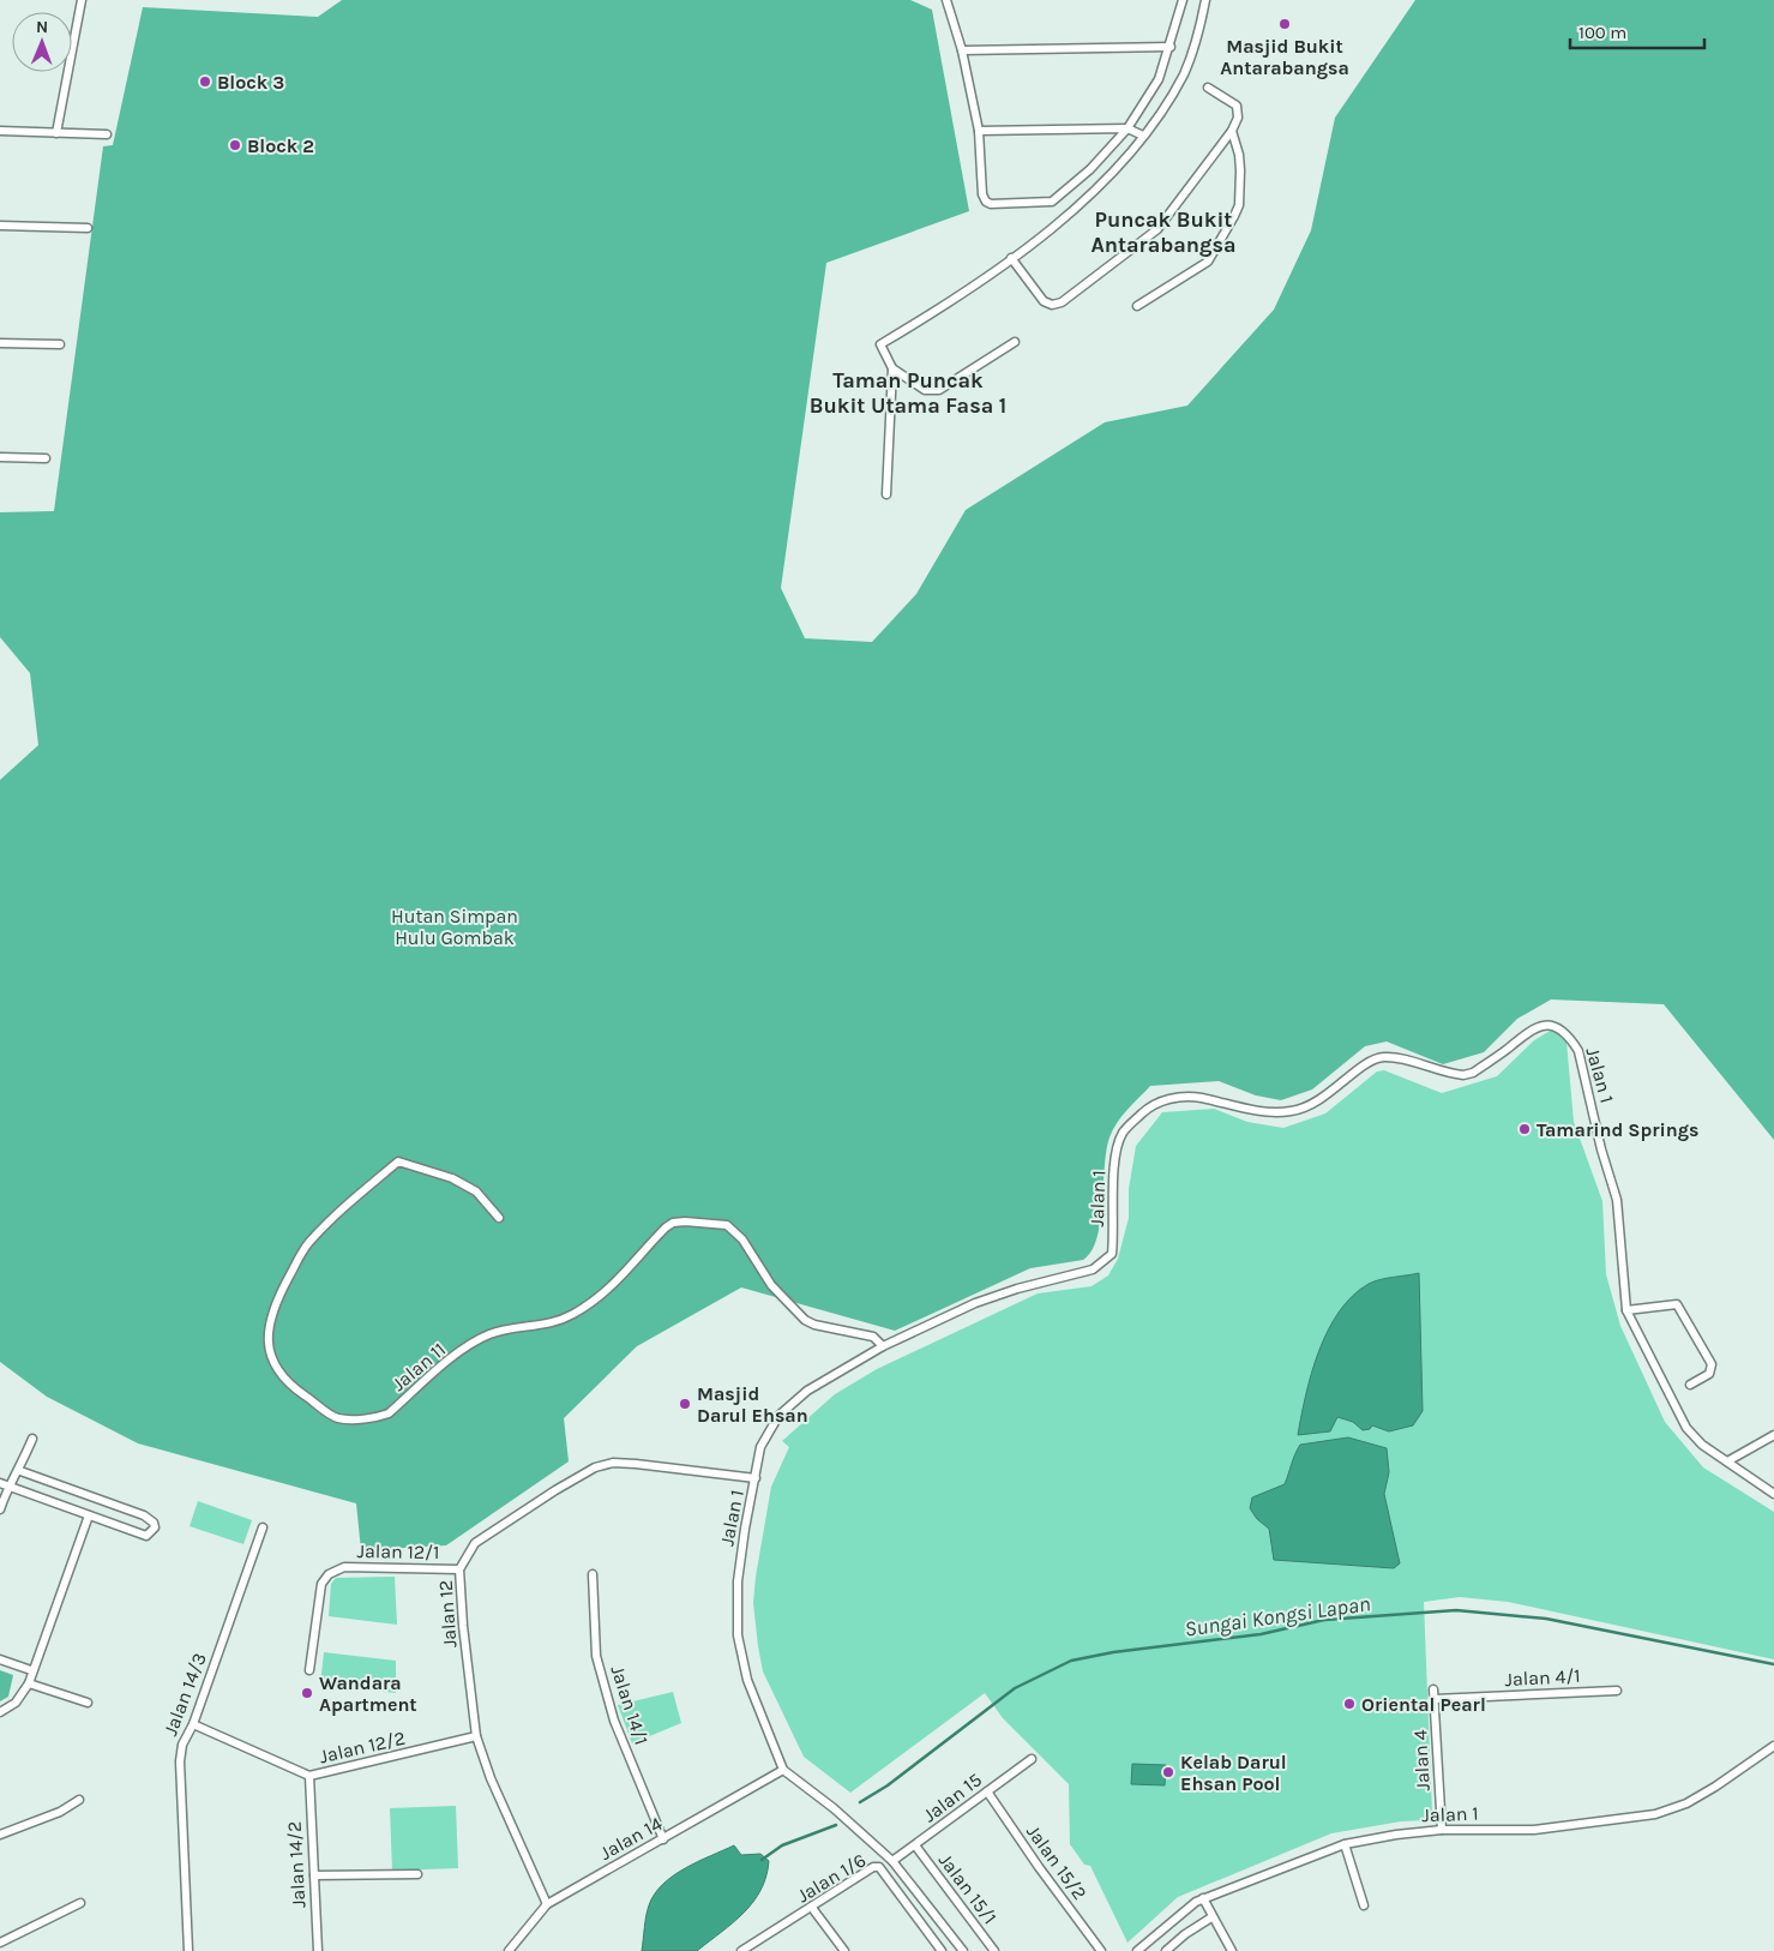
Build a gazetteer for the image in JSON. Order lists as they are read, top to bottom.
{
  "streets": {
    "street": [
      "Jalan 1",
      "Jalan 11",
      "Jalan 12/1",
      "Jalan 12",
      "Jalan 4/1",
      "Jalan 14/3",
      "Jalan 14/1",
      "Jalan 12/2",
      "Jalan 4",
      "Jalan 15",
      "Jalan 14",
      "Jalan 15/2",
      "Jalan 14/2",
      "Jalan 1/6",
      "Jalan 15/1"
    ]
  },
  "crossings": [
    ["Jalan 1", "Jalan 11"],
    ["Jalan 1", "Jalan 12"],
    ["Jalan 1", "Jalan 4"],
    ["Jalan 1", "Jalan 14"],
    ["Jalan 12/1", "Jalan 12"],
    ["Jalan 12", "Jalan 12/2"],
    ["Jalan 12", "Jalan 14"],
    ["Jalan 4/1", "Jalan 4"],
    ["Jalan 14/3", "Jalan 12/2"],
    ["Jalan 14/1", "Jalan 14"],
    ["Jalan 12/2", "Jalan 14/2"],
    ["Jalan 15", "Jalan 15/2"],
    ["Jalan 15", "Jalan 15/1"]
  ],
  "districts": ["Puncak Bukit Antarabangsa", "Taman Puncak Bukit Utama Fasa 1"],
  "water": ["Sungai Kongsi Lapan"],
  "parks": ["Hutan Simpan Hulu Gombak"],
  "places": [
    "Masjid Bukit Antarabangsa",
    "Block 3",
    "Block 2",
    "Tamarind Springs",
    "Masjid Darul Ehsan",
    "Wandara Apartment",
    "Oriental Pearl",
    "Kelab Darul Ehsan Pool"
  ],
  "scale_bar": "100 m",
  "north": "top"
}
